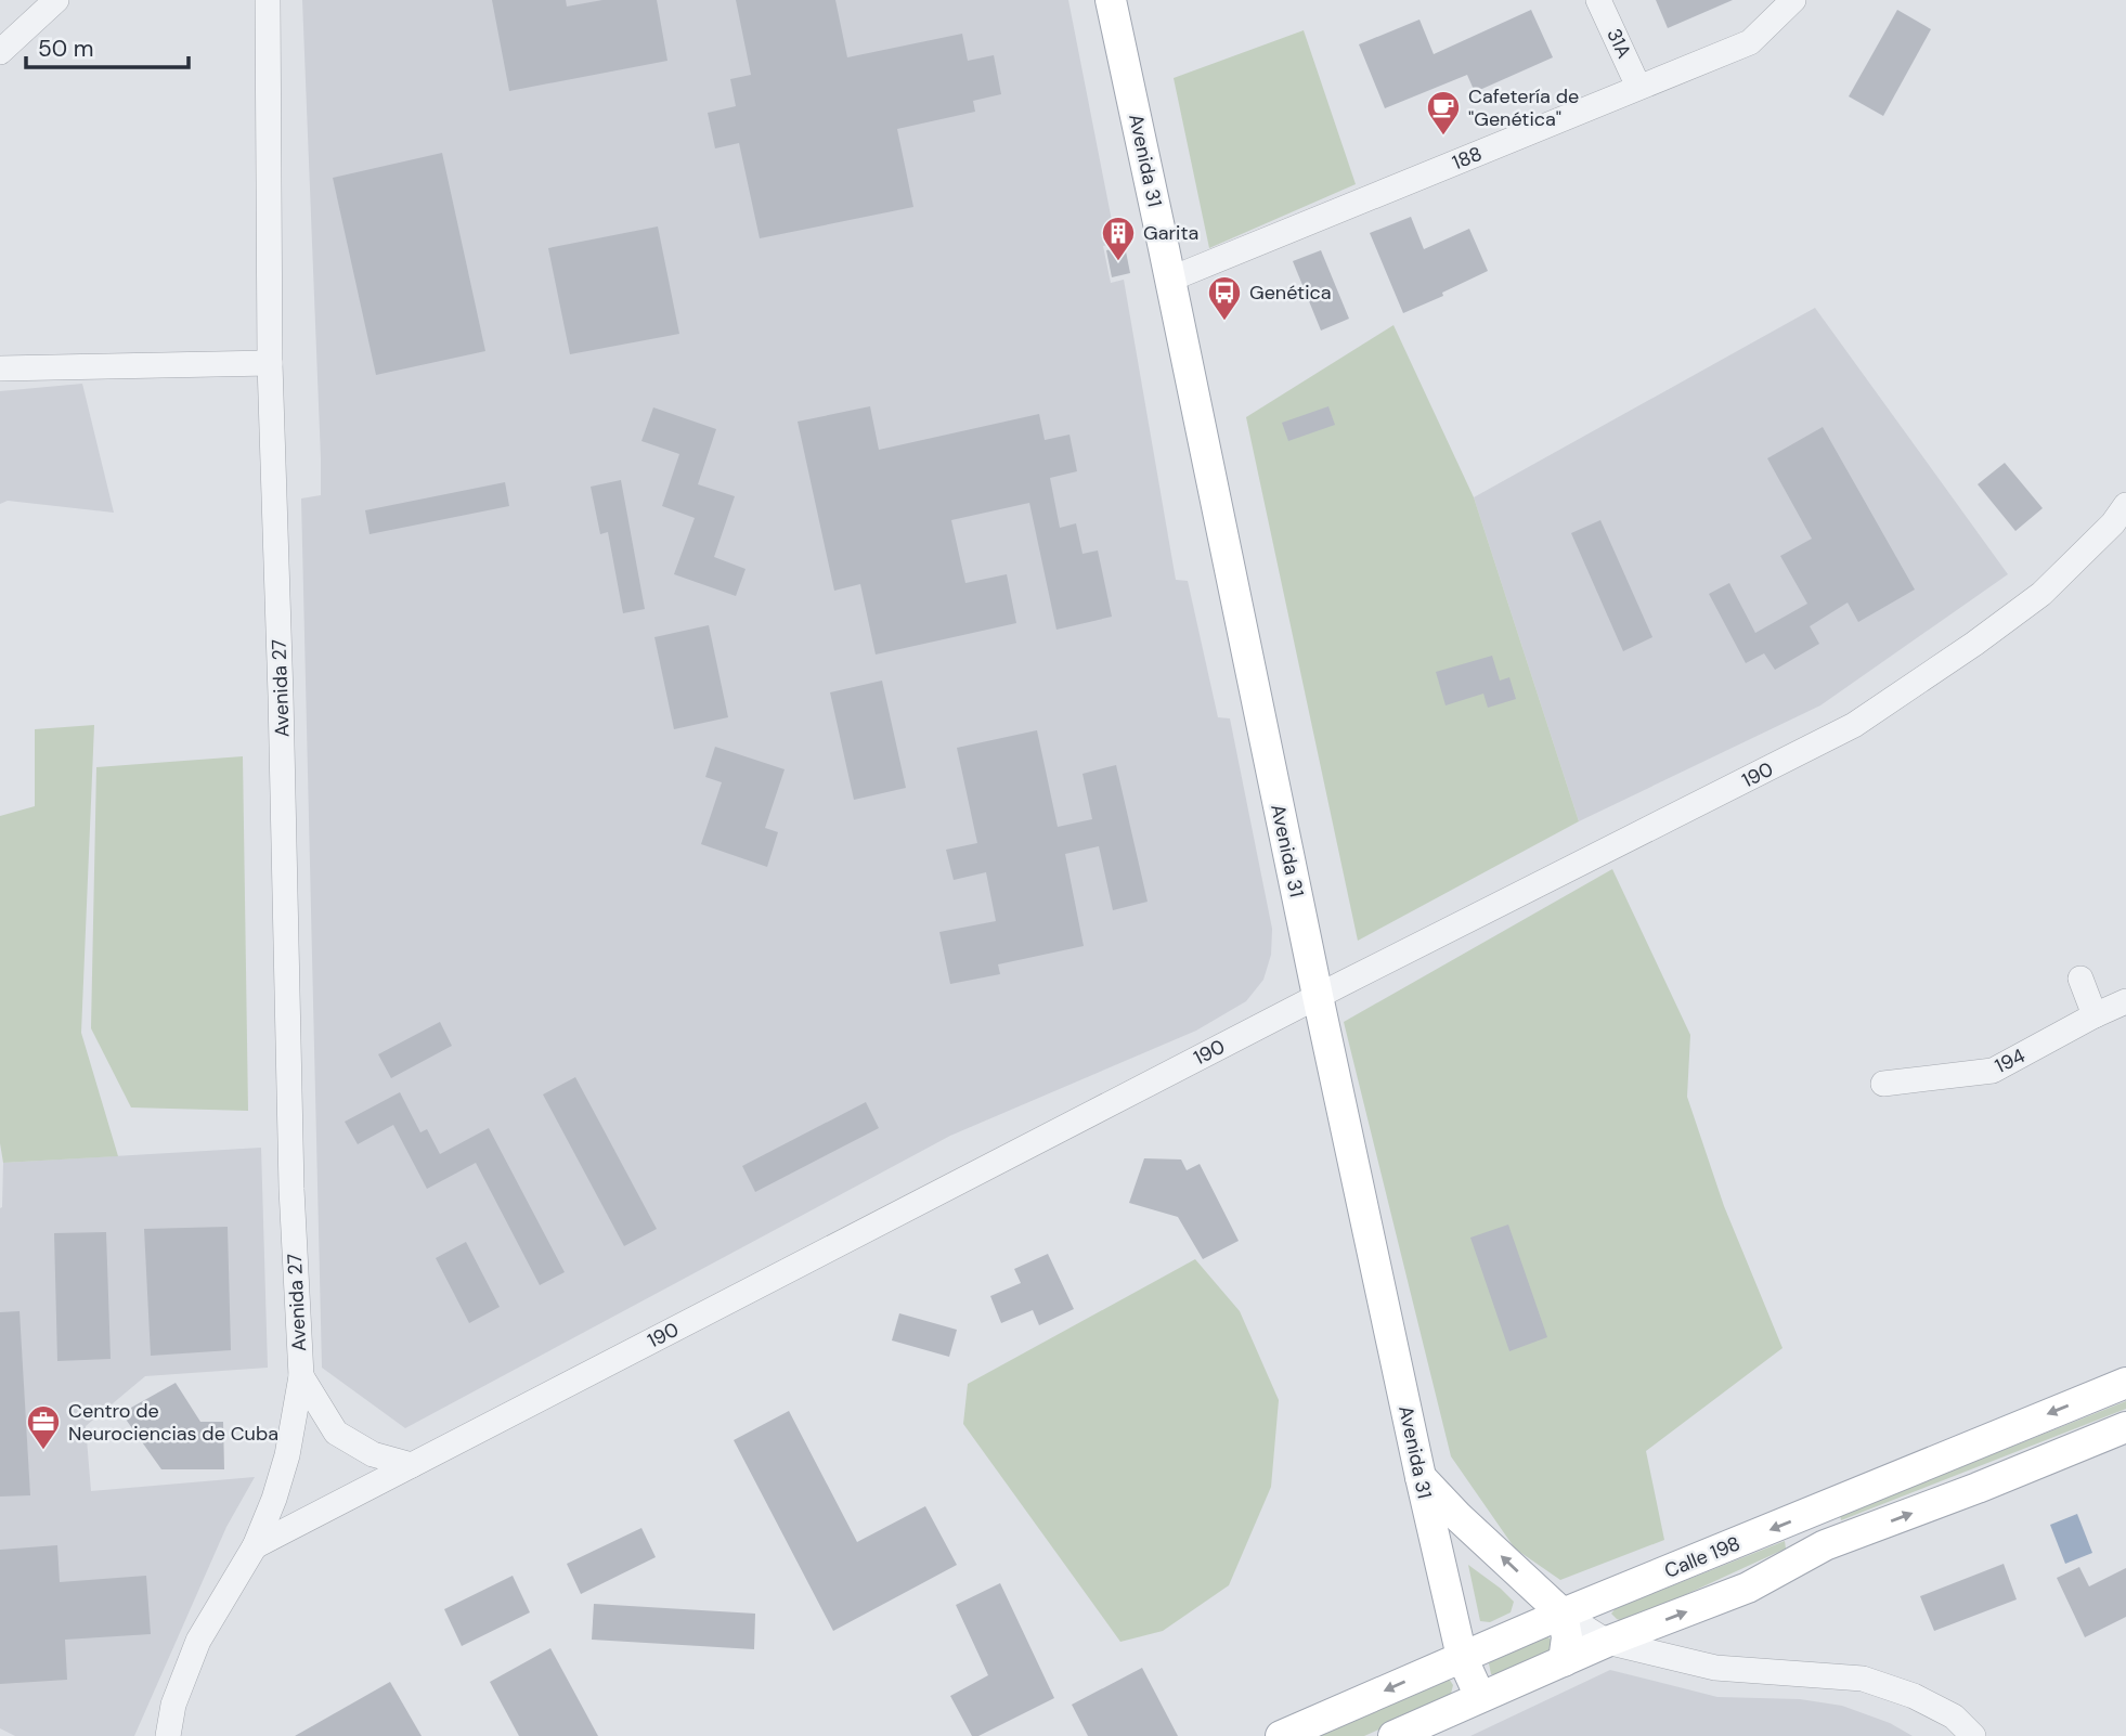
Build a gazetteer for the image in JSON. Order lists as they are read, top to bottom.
{
  "streets": {
    "main road": ["Avenida 31", "Calle 198"],
    "street": [
      "31A",
      "188",
      "Avenida 27",
      "190",
      "194"
    ]
  },
  "crossings": [
    ["31A", "188"],
    ["188", "Avenida 31"],
    ["Avenida 31", "190"],
    ["Avenida 31", "Calle 198"],
    ["Avenida 27", "190"]
  ],
  "places": {
    "cafe": ["Cafetería de \"Genética\""],
    "building": ["Garita"],
    "bus stop": ["Genética"],
    "office": ["Centro de Neurociencias de Cuba"]
  },
  "scale_bar": "50 m"
}
